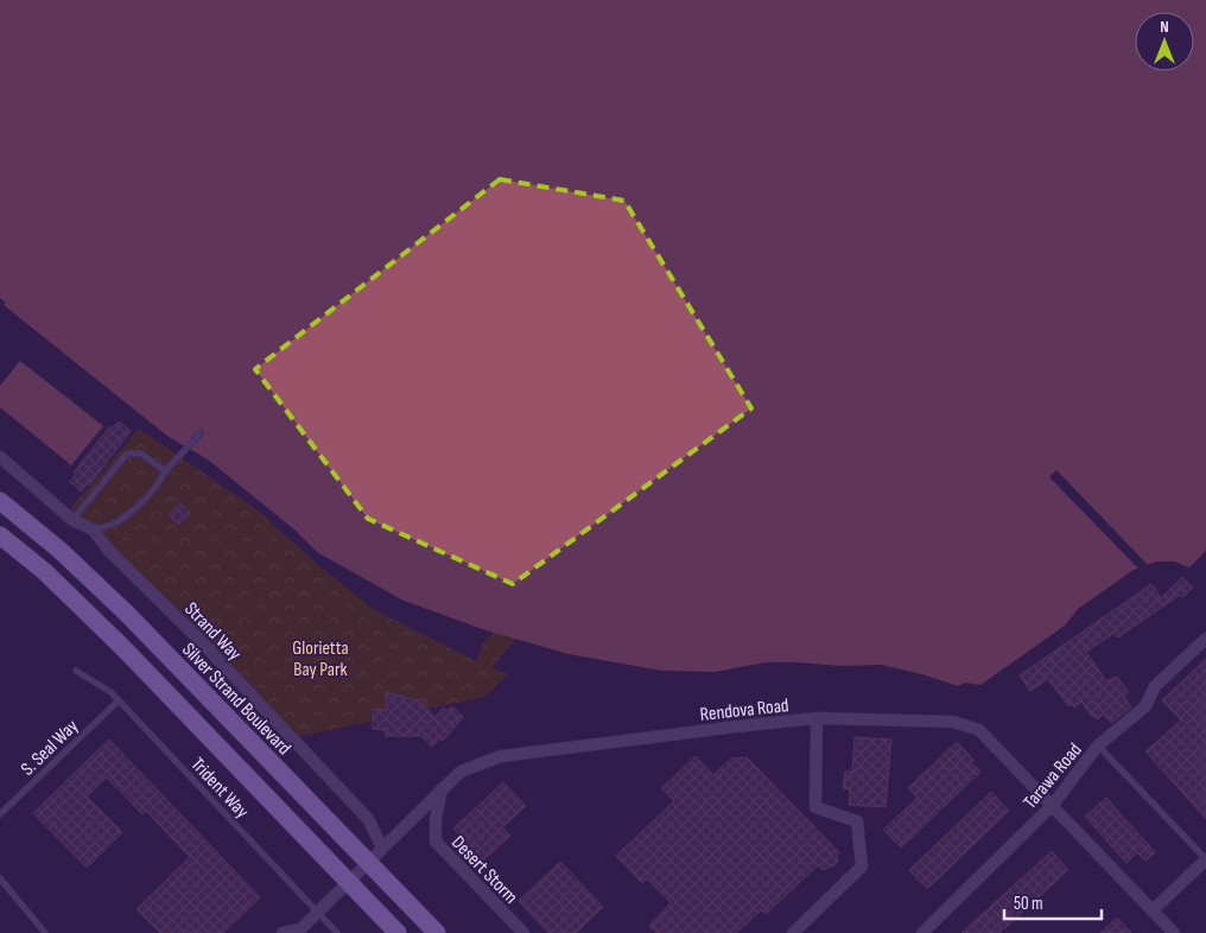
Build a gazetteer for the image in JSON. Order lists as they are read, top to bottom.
{
  "streets": {
    "highway": ["Silver Strand Boulevard"],
    "street": [
      "Strand Way",
      "Rendova Road",
      "Tarawa Road",
      "Desert Storm"
    ],
    "lane": ["S. Seal Way", "Trident Way"]
  },
  "crossings": [
    ["Strand Way", "Rendova Road"],
    ["Silver Strand Boulevard", "Rendova Road"],
    ["Rendova Road", "Tarawa Road"],
    ["Rendova Road", "Trident Way"],
    ["Rendova Road", "Desert Storm"],
    ["S. Seal Way", "Trident Way"]
  ],
  "parks": ["Glorietta Bay Park"],
  "scale_bar": "50 m",
  "north": "top"
}
